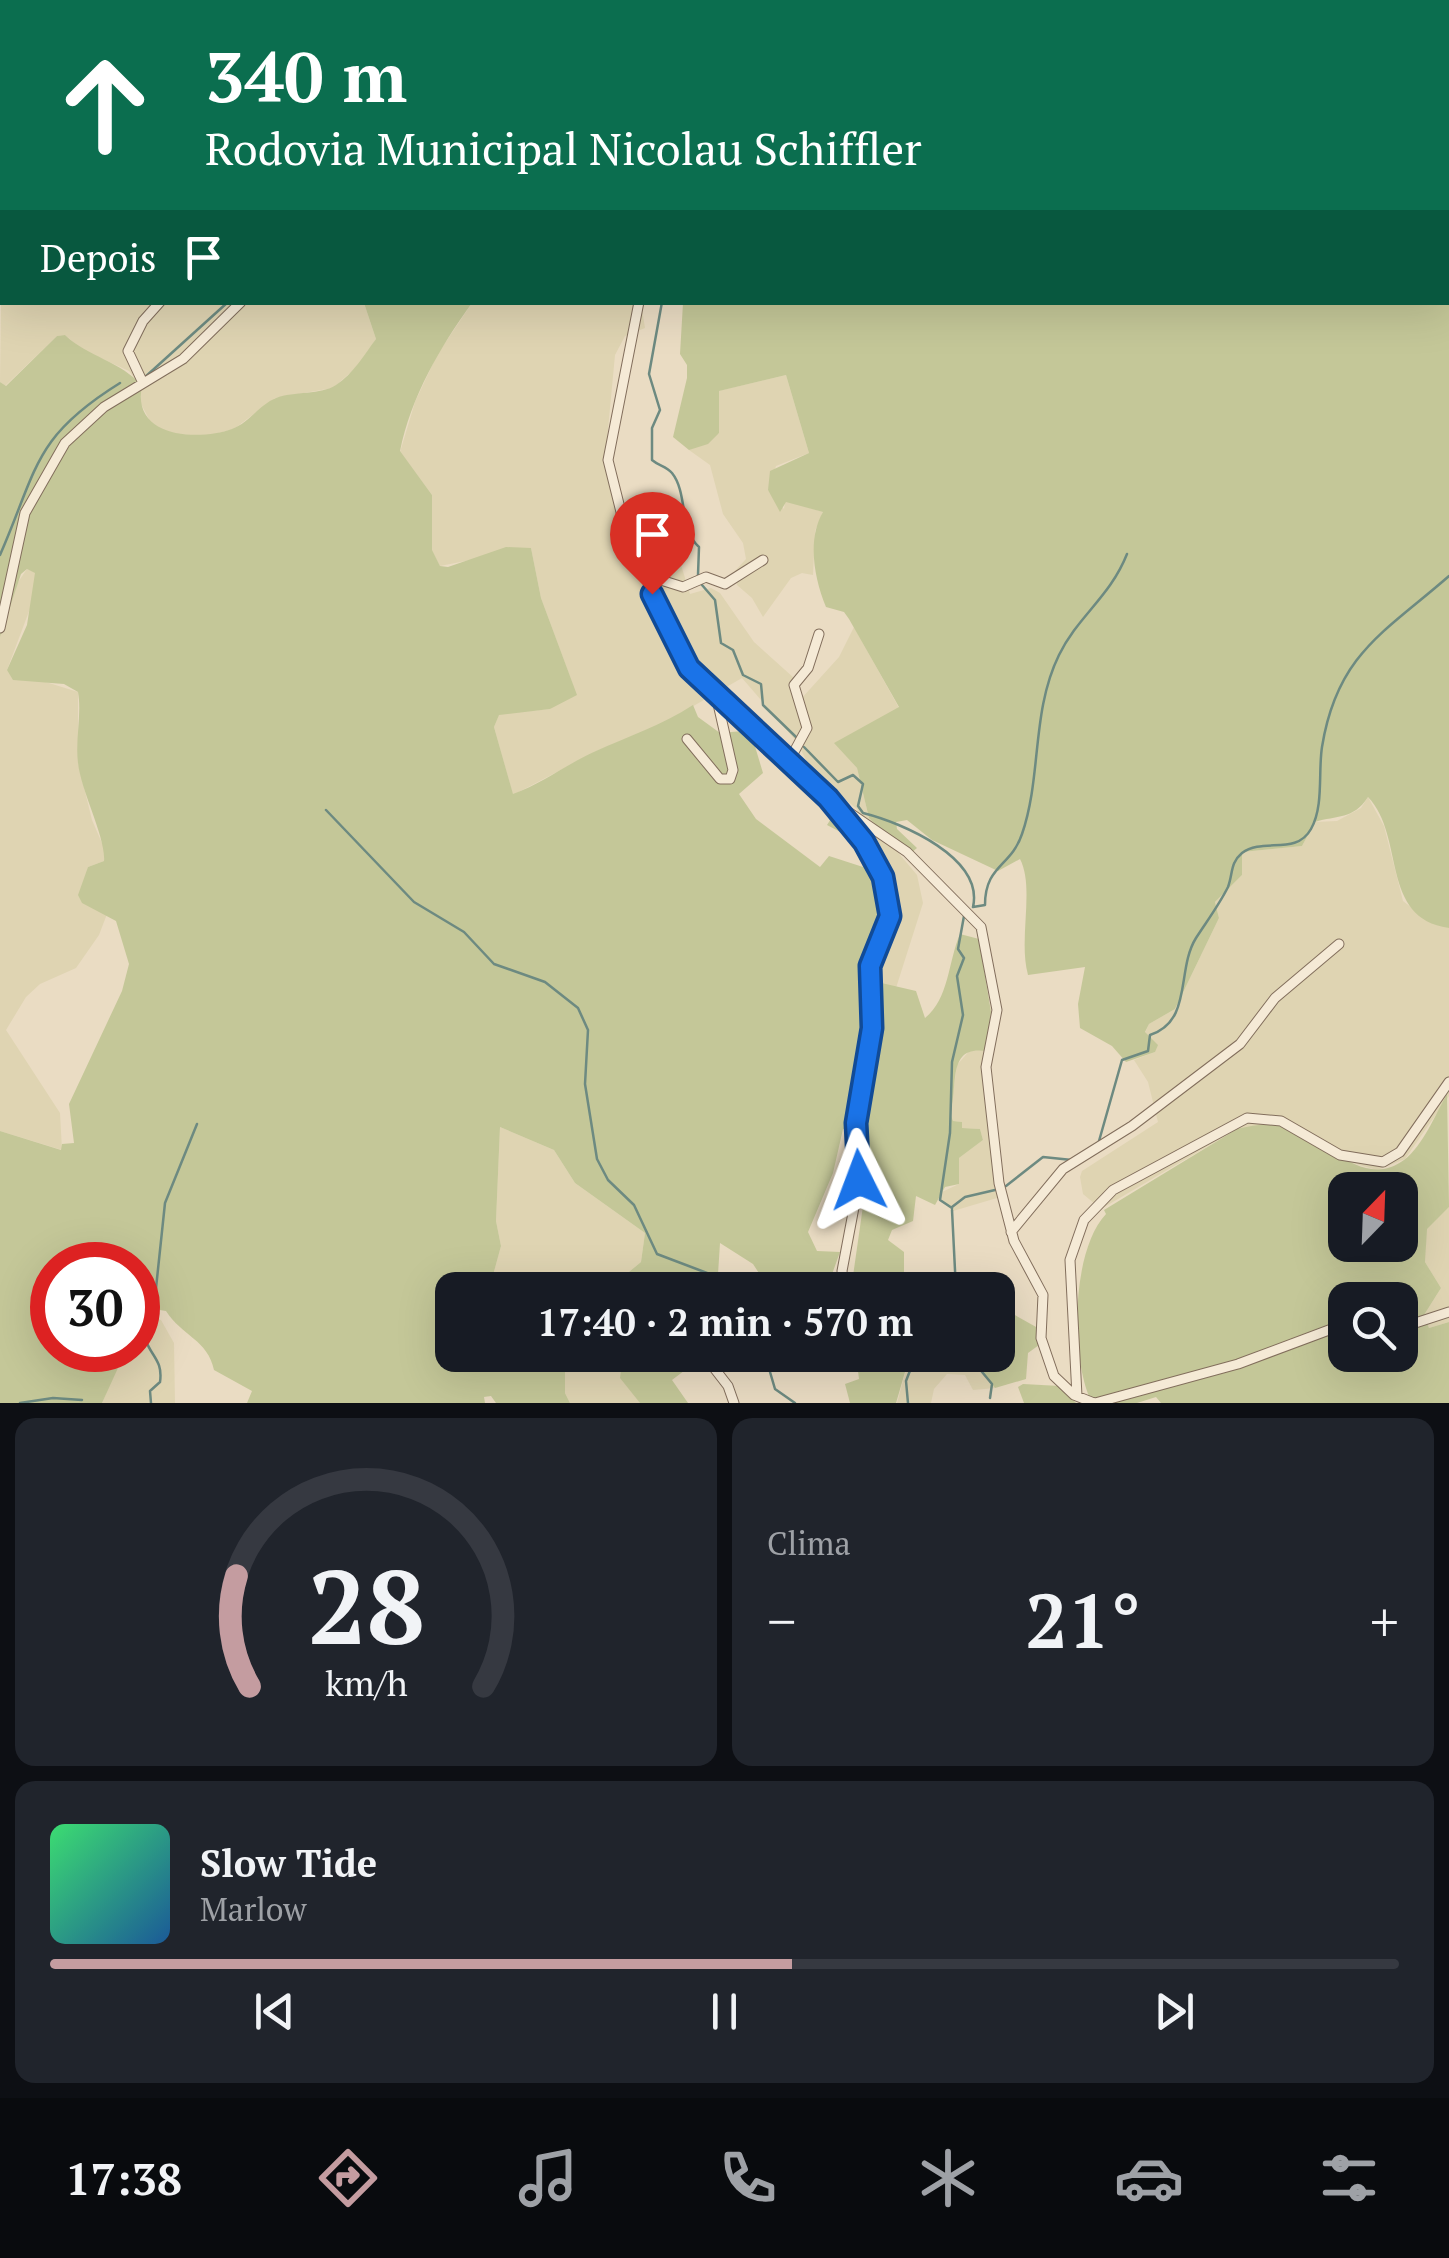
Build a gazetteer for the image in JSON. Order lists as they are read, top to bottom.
{
  "north": "top right",
  "page": {
    "turn": ["340 m", "Rodovia Municipal Nicolau Schiffler"],
    "then": "Depois",
    "limit": "30",
    "trip": "17:40 · 2 min · 570 m",
    "tile": "Clima",
    "heat": ["−", "21°", "+"],
    "song": ["Slow Tide", "Marlow"],
    "tabs": "17:38",
    "gauge": ["28", "km/h"]
  }
}
